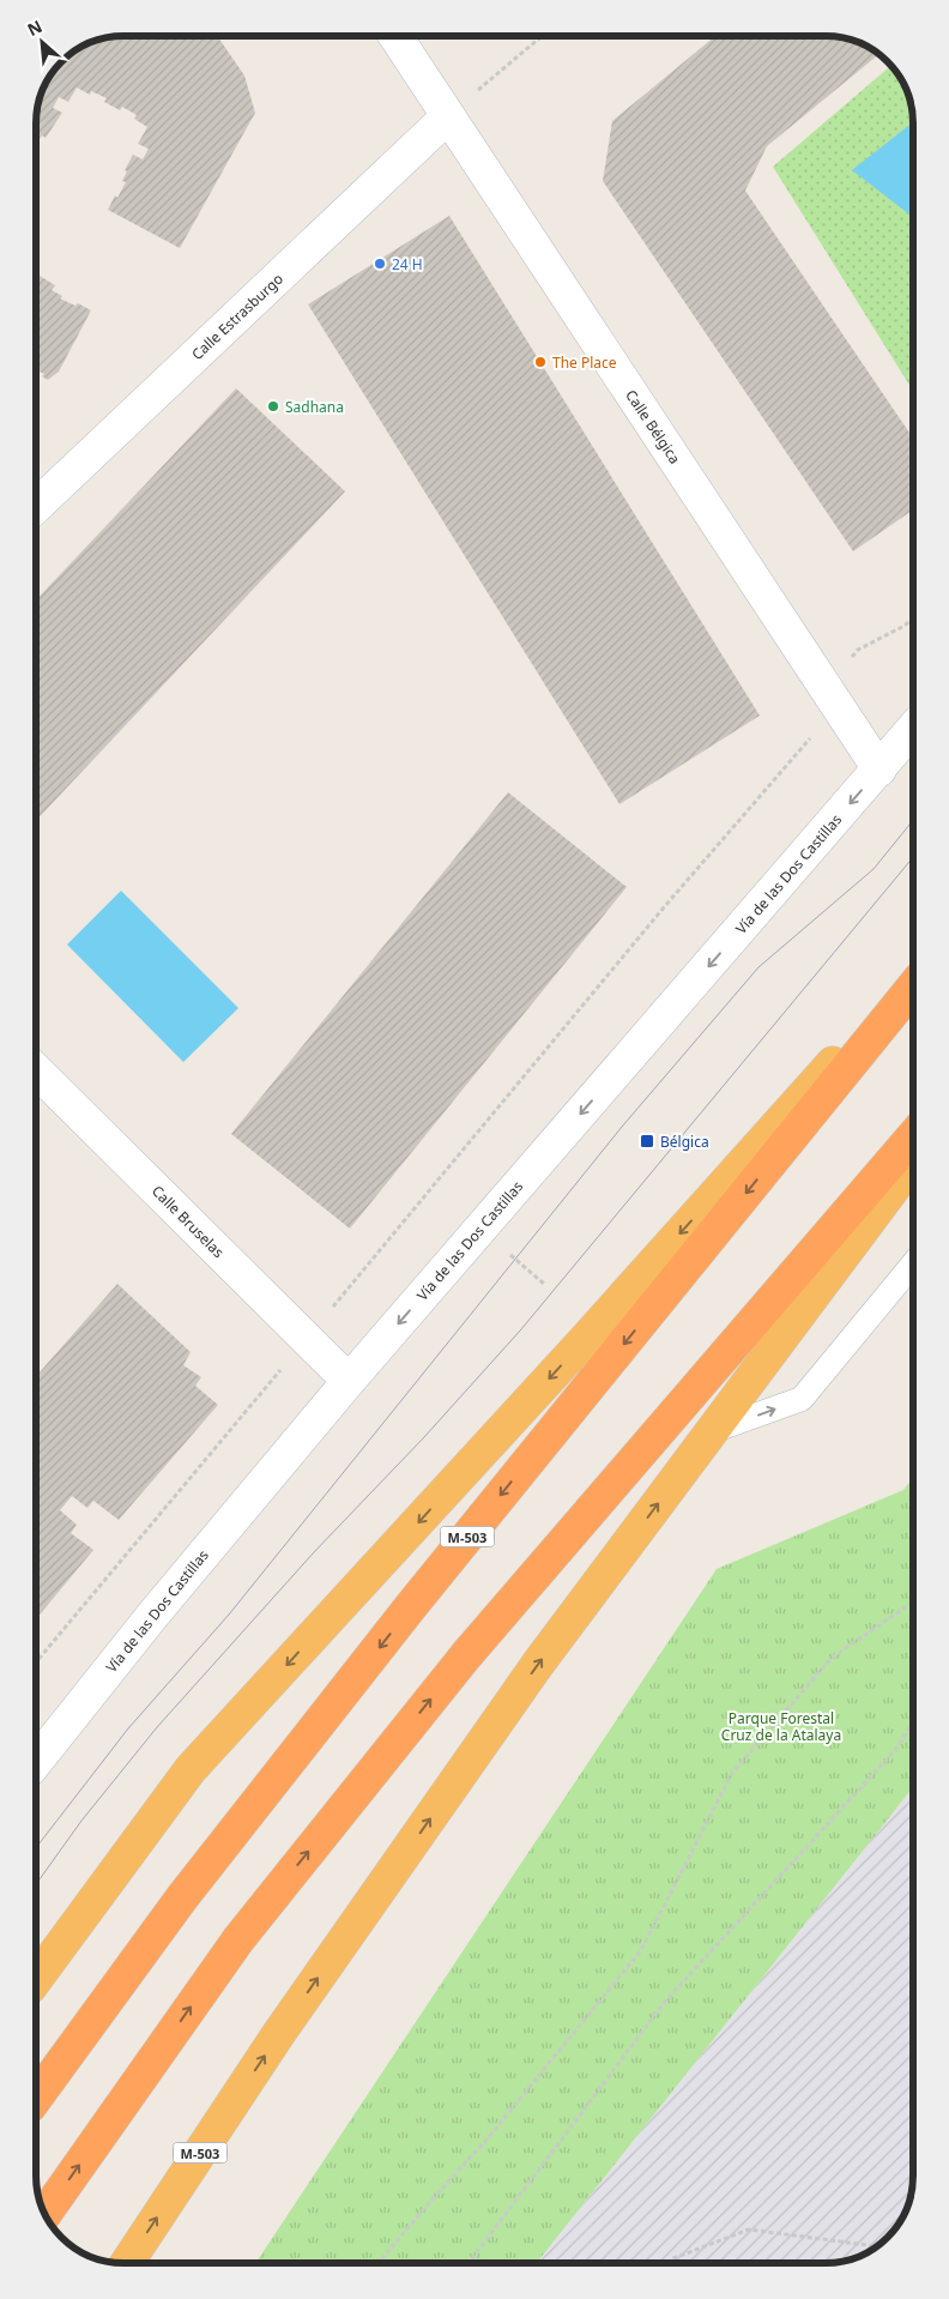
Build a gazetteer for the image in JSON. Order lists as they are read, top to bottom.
{
  "streets": {
    "highway": ["M-503"],
    "street": [
      "Calle Estrasburgo",
      "Calle Bélgica",
      "Vía de las Dos Castillas",
      "Calle Bruselas"
    ]
  },
  "crossings": [
    ["Calle Estrasburgo", "Calle Bélgica"],
    ["Calle Bélgica", "Vía de las Dos Castillas"],
    ["Vía de las Dos Castillas", "Calle Bruselas"]
  ],
  "one_way": ["Vía de las Dos Castillas"],
  "parks": ["Parque Forestal Cruz de la Atalaya"],
  "places": {
    "other": ["24 H", "The Place", "Sadhana"],
    "transit": ["Bélgica"]
  },
  "north": "top left"
}
